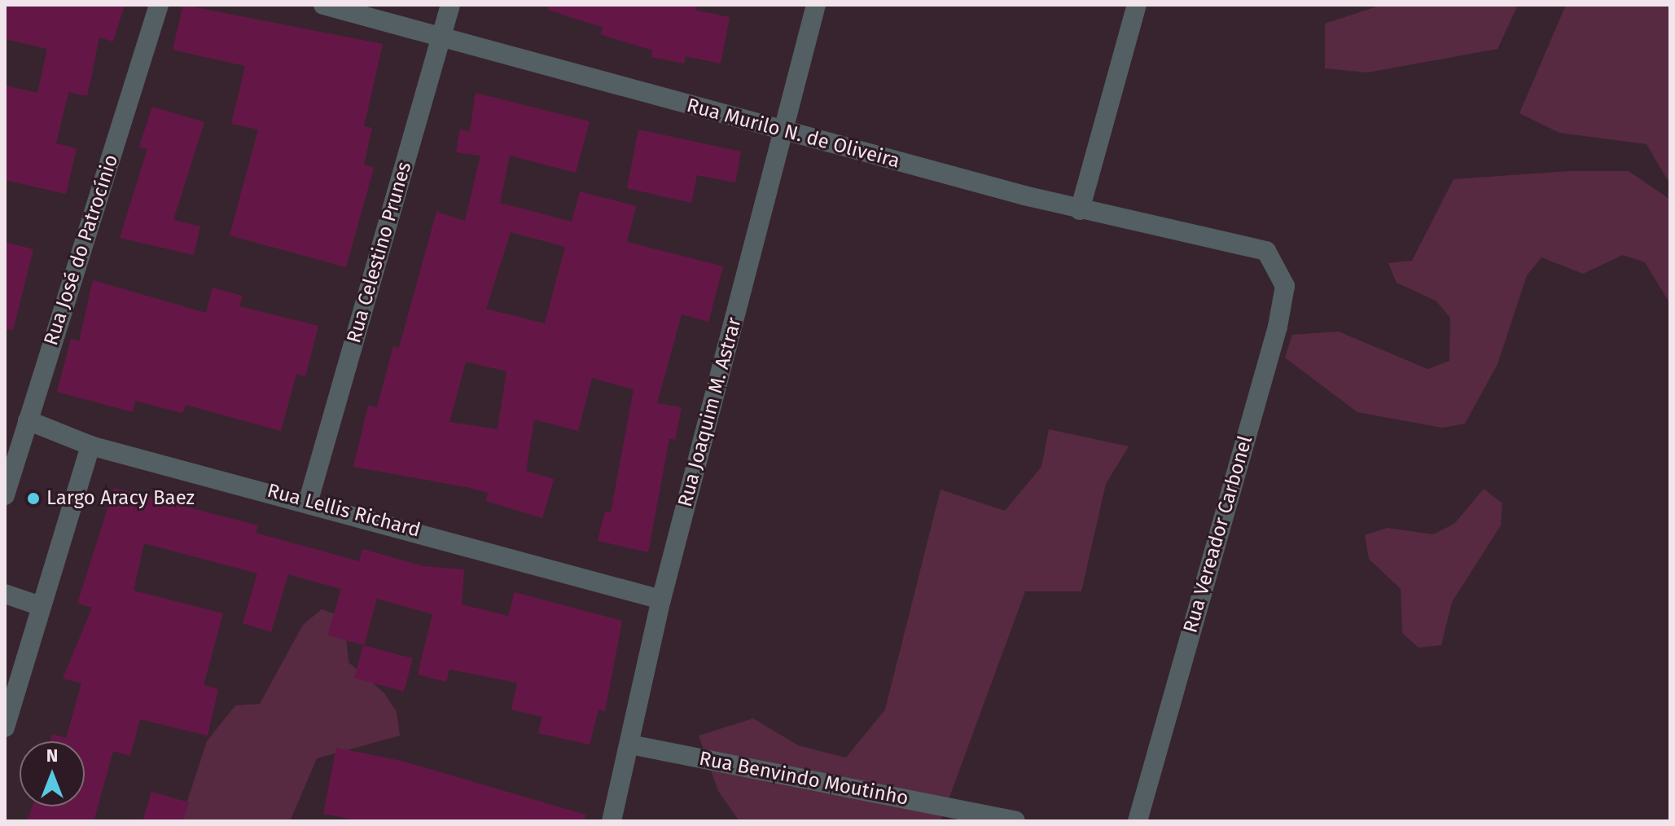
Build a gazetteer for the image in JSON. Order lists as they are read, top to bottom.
{
  "streets": {
    "street": [
      "Rua Murilo N. de Oliveira",
      "Rua José do Patrocínio",
      "Rua Celestino Prunes",
      "Rua Joaquim M. Astrar",
      "Rua Lellis Richard",
      "Rua Vereador Carbonel",
      "Rua Benvindo Moutinho"
    ]
  },
  "crossings": [
    ["Rua Murilo N. de Oliveira", "Rua Celestino Prunes"],
    ["Rua Murilo N. de Oliveira", "Rua Joaquim M. Astrar"],
    ["Rua Murilo N. de Oliveira", "Rua Vereador Carbonel"],
    ["Rua José do Patrocínio", "Rua Lellis Richard"],
    ["Rua Celestino Prunes", "Rua Lellis Richard"],
    ["Rua Joaquim M. Astrar", "Rua Lellis Richard"],
    ["Rua Joaquim M. Astrar", "Rua Benvindo Moutinho"]
  ],
  "places": ["Largo Aracy Baez"],
  "north": "top"
}
